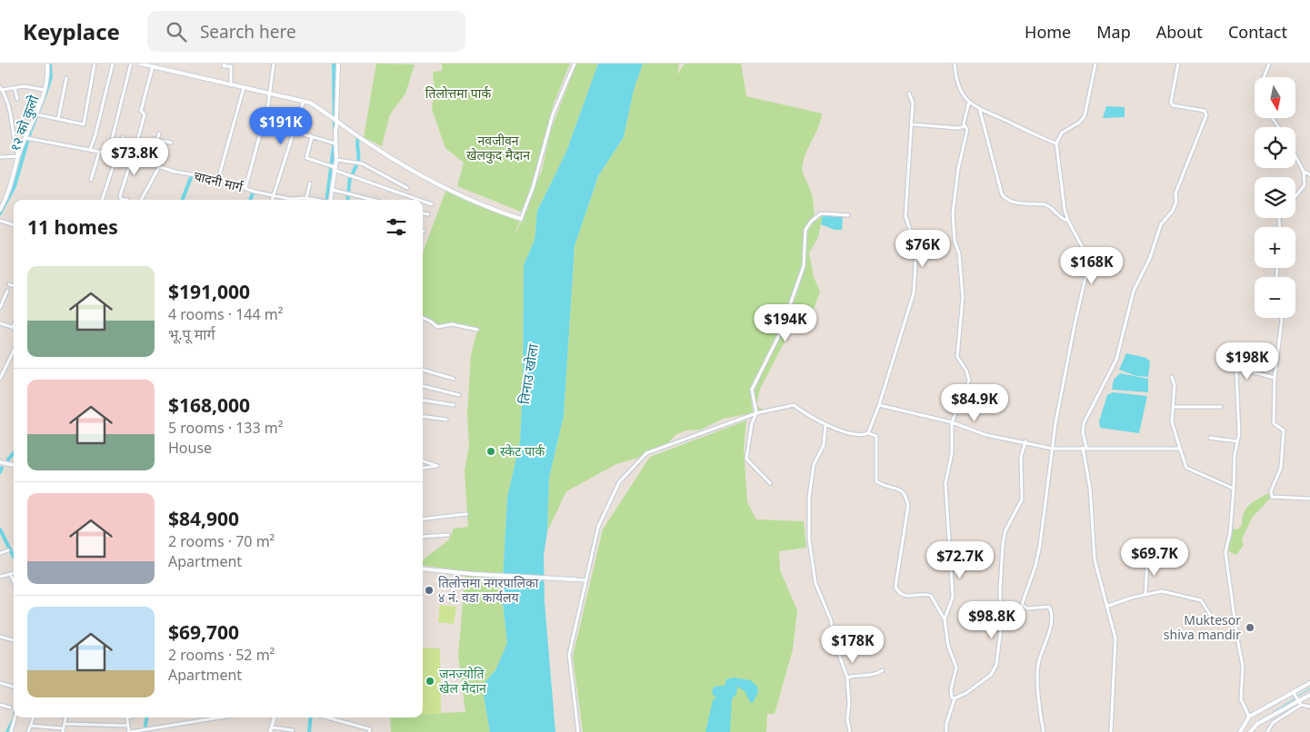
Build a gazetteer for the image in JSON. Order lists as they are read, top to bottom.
{
  "streets": {
    "street": ["चादनी मार्ग"]
  },
  "water": ["१२ को कुलो", "तिनाउ खोला"],
  "parks": ["तिलोत्तमा पार्क", "नवजीवन खेलकुद मैदान"],
  "places": [
    "स्केट पार्क",
    "तिलोत्तमा नगरपालिका ४ नं. वडा कार्यलय",
    "Muktesor shiva mandir",
    "जनज्योति खेल मैदान"
  ],
  "north": "bottom",
  "page": {
    "header": "Keyplace",
    "search": "Search here",
    "nav": [
      "Home",
      "Map",
      "About",
      "Contact"
    ],
    "map_buttons": ["+", "−"],
    "price": [
      "$191K",
      "$73.8K",
      "$76K",
      "$168K",
      "$194K",
      "$198K",
      "$84.9K",
      "$69.7K",
      "$72.7K",
      "$98.8K",
      "$178K"
    ],
    "heading": "11 homes",
    "list": [
      {
        "name": "$191,000",
        "note": "4 rooms · 144 m² · भू.पू मार्ग"
      },
      {
        "name": "$168,000",
        "note": "5 rooms · 133 m² · House"
      },
      {
        "name": "$84,900",
        "note": "2 rooms · 70 m² · Apartment"
      },
      {
        "name": "$69,700",
        "note": "2 rooms · 52 m² · Apartment"
      }
    ]
  }
}
